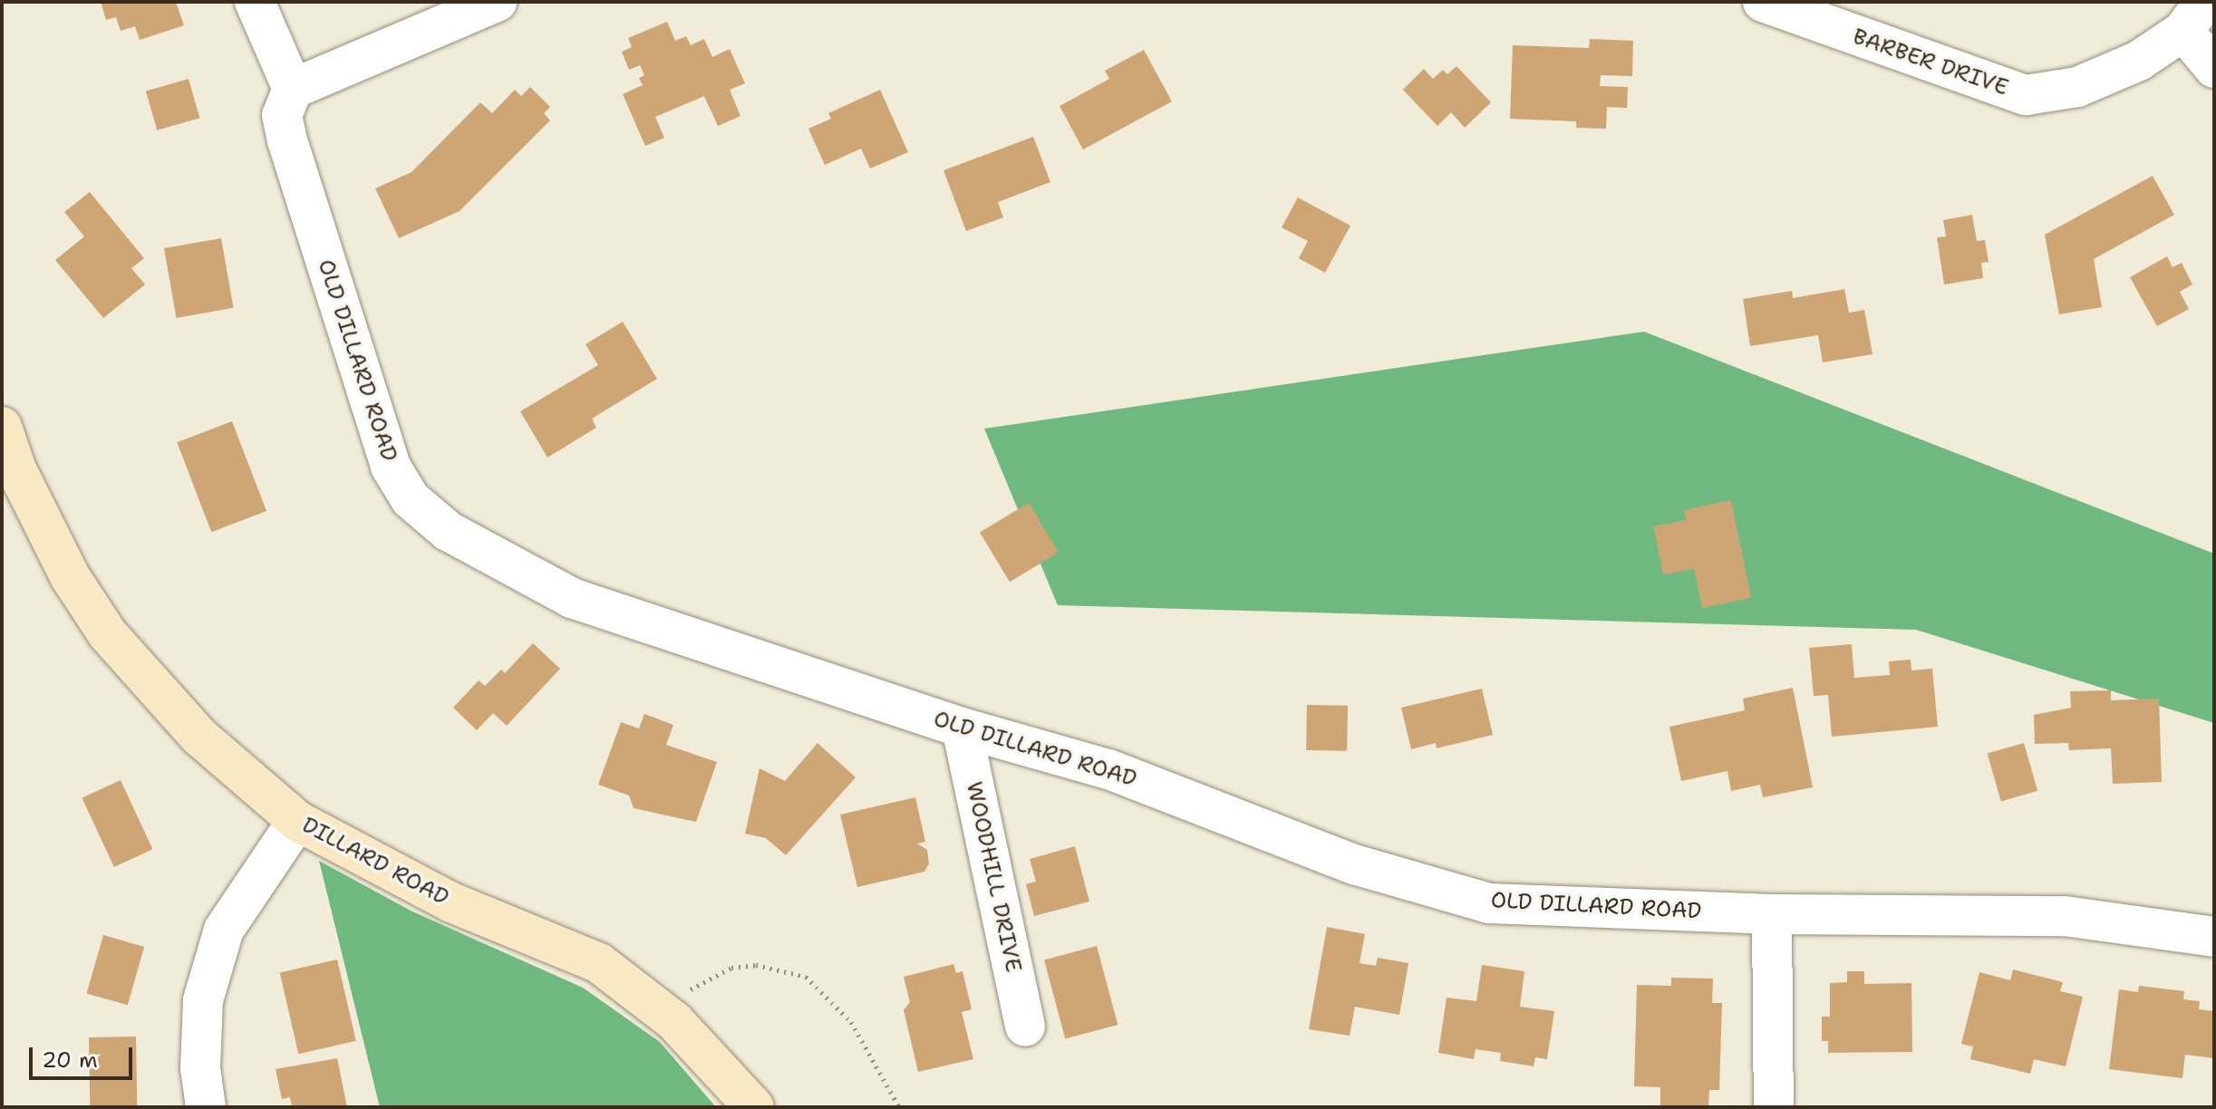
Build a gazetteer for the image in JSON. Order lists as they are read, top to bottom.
{
  "streets": {
    "street": [
      "BARBER DRIVE",
      "OLD DILLARD ROAD",
      "DILLARD ROAD",
      "WOODHILL DRIVE"
    ]
  },
  "crossings": [
    ["OLD DILLARD ROAD", "WOODHILL DRIVE"]
  ],
  "scale_bar": "20 m"
}
